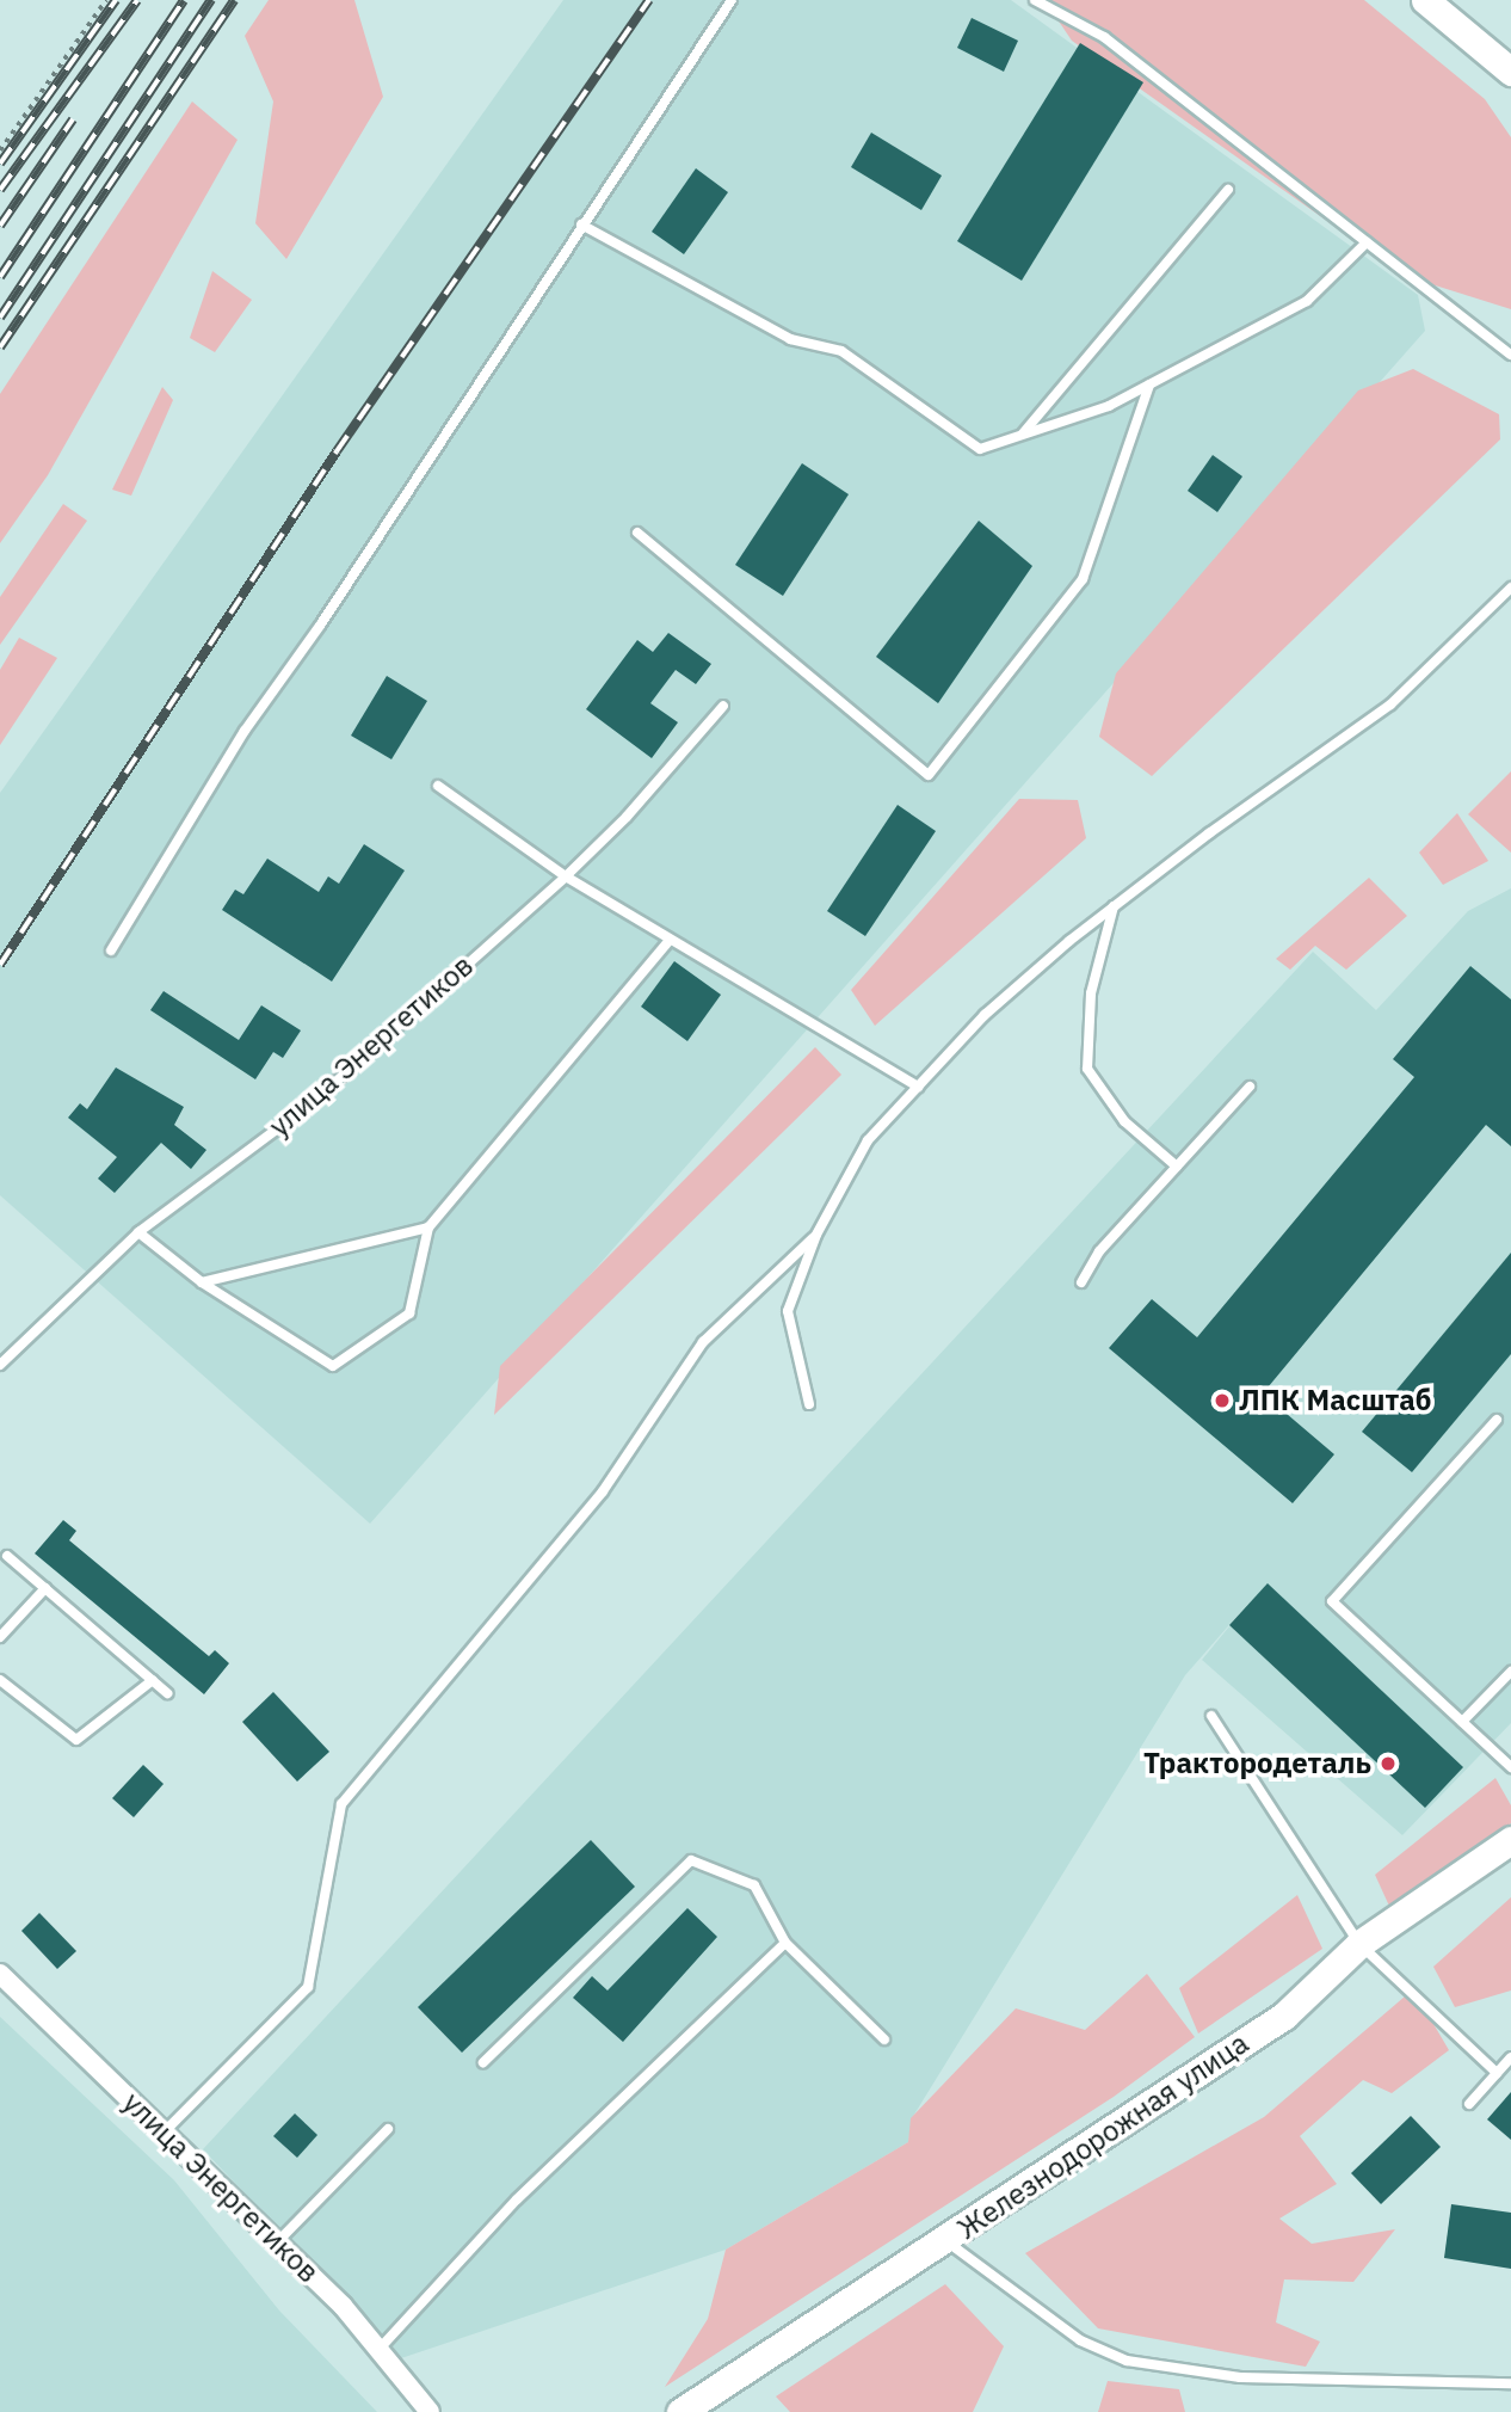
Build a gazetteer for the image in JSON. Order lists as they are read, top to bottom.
{
  "streets": {
    "street": ["улица Энергетиков", "Железнодорожная улица"]
  },
  "places": ["ЛПК Масштаб", "Трактородеталь"]
}
